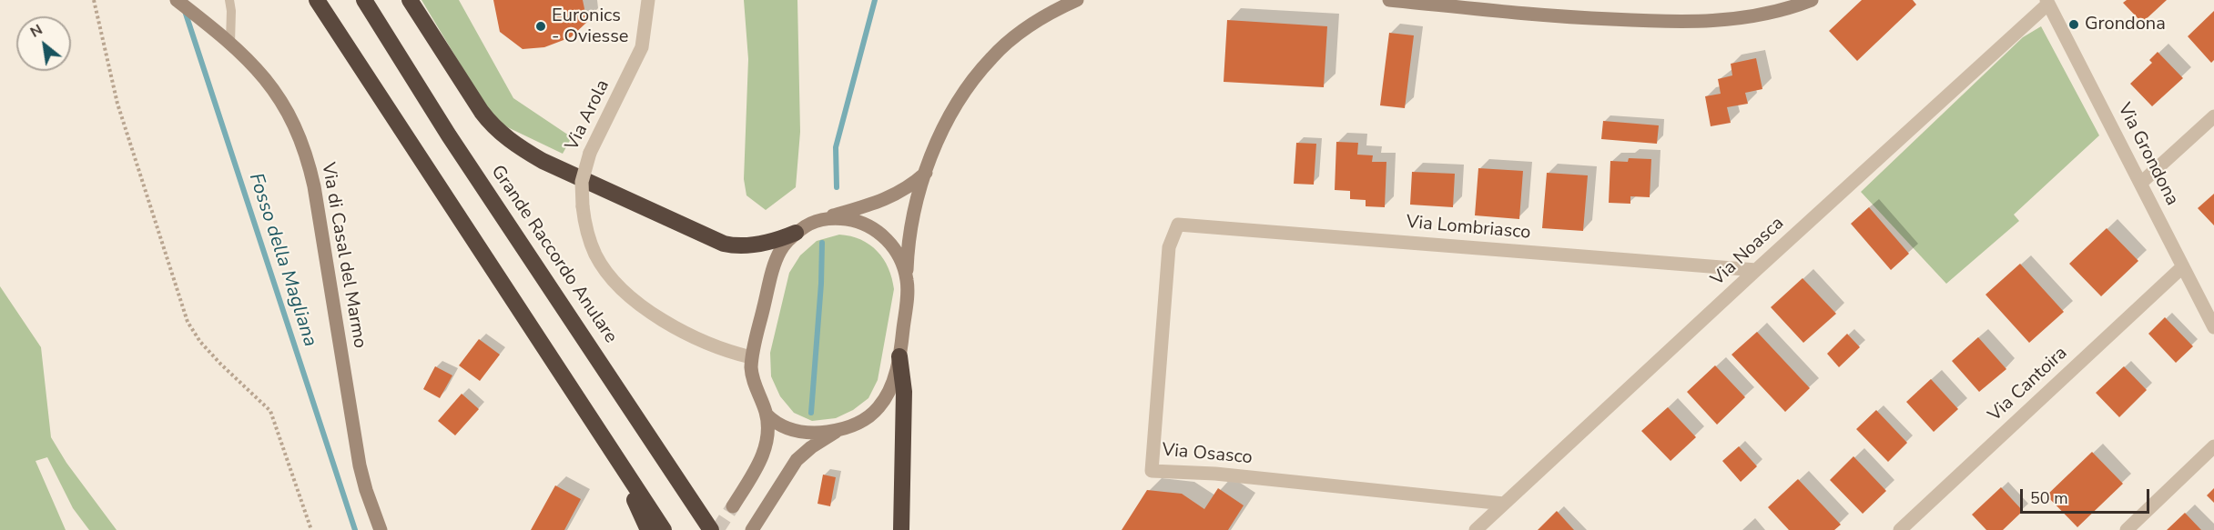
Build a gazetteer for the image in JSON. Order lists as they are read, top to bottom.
{
  "streets": {
    "highway": ["Grande Raccordo Anulare"],
    "main road": ["Via di Casal del Marmo"],
    "street": [
      "Via Arola",
      "Via Grondona",
      "Via Lombriasco",
      "Via Noasca",
      "Via Cantoira",
      "Via Osasco"
    ]
  },
  "crossings": [
    ["Via Grondona", "Via Noasca"],
    ["Via Grondona", "Via Cantoira"],
    ["Via Lombriasco", "Via Noasca"],
    ["Via Lombriasco", "Via Osasco"],
    ["Via Noasca", "Via Osasco"]
  ],
  "water": ["Fosso della Magliana"],
  "places": ["Grondona", "Euronics - Oviesse"],
  "scale_bar": "50 m",
  "north": "top left"
}
